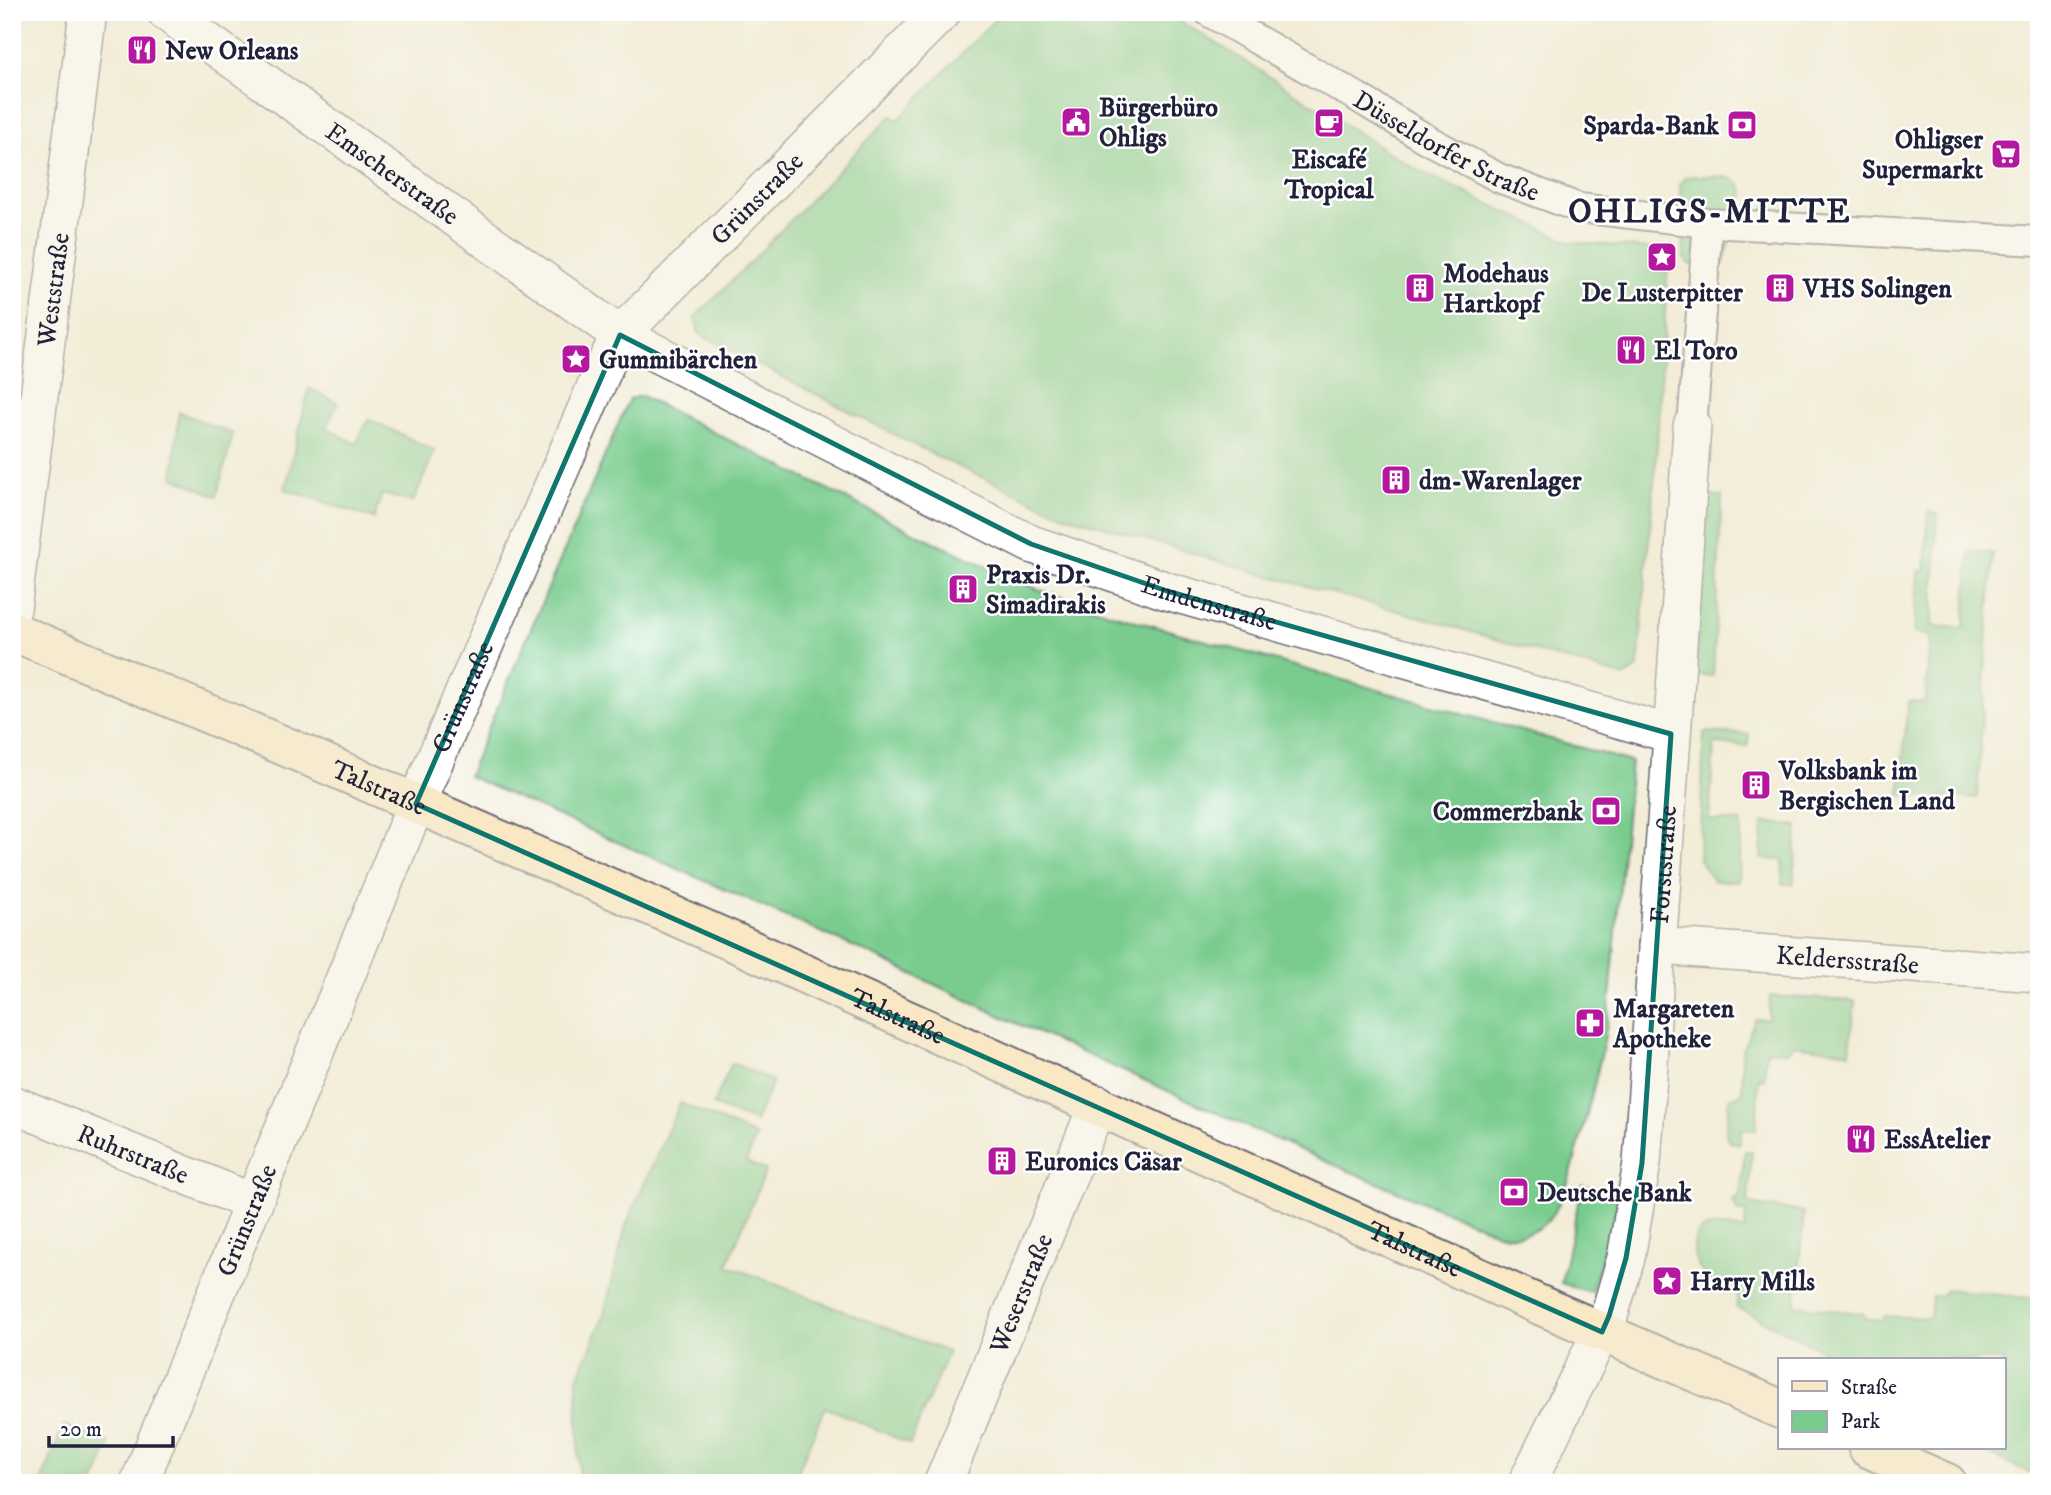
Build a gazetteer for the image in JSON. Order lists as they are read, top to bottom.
{
  "streets": {
    "main road": ["Talstraße"],
    "street": [
      "Düsseldorfer Straße",
      "Emscherstraße",
      "Grünstraße",
      "Weststraße",
      "Emdenstraße",
      "Forststraße",
      "Keldersstraße",
      "Ruhrstraße",
      "Weserstraße"
    ]
  },
  "crossings": [
    ["Düsseldorfer Straße", "Forststraße"],
    ["Emscherstraße", "Grünstraße"],
    ["Emscherstraße", "Emdenstraße"],
    ["Grünstraße", "Emdenstraße"],
    ["Grünstraße", "Talstraße"],
    ["Grünstraße", "Ruhrstraße"],
    ["Emdenstraße", "Forststraße"],
    ["Talstraße", "Forststraße"],
    ["Talstraße", "Weserstraße"],
    ["Forststraße", "Keldersstraße"]
  ],
  "districts": ["OHLIGS-MITTE"],
  "places": {
    "restaurant": ["New Orleans", "El Toro", "EssAtelier"],
    "public building": ["Bürgerbüro Ohligs"],
    "cafe": ["Eiscafé Tropical"],
    "bank": ["Sparda-Bank", "Commerzbank", "Deutsche Bank"],
    "supermarket": ["Ohligser Supermarkt"],
    "place": ["De Lusterpitter", "Gummibärchen", "Harry Mills"],
    "building": [
      "Modehaus Hartkopf",
      "VHS Solingen",
      "dm-Warenlager",
      "Praxis Dr. Simadirakis",
      "Volksbank im Bergischen Land",
      "Euronics Cäsar"
    ],
    "pharmacy": ["Margareten Apotheke"]
  },
  "legend": ["Straße", "Park"],
  "scale_bar": "20 m"
}
